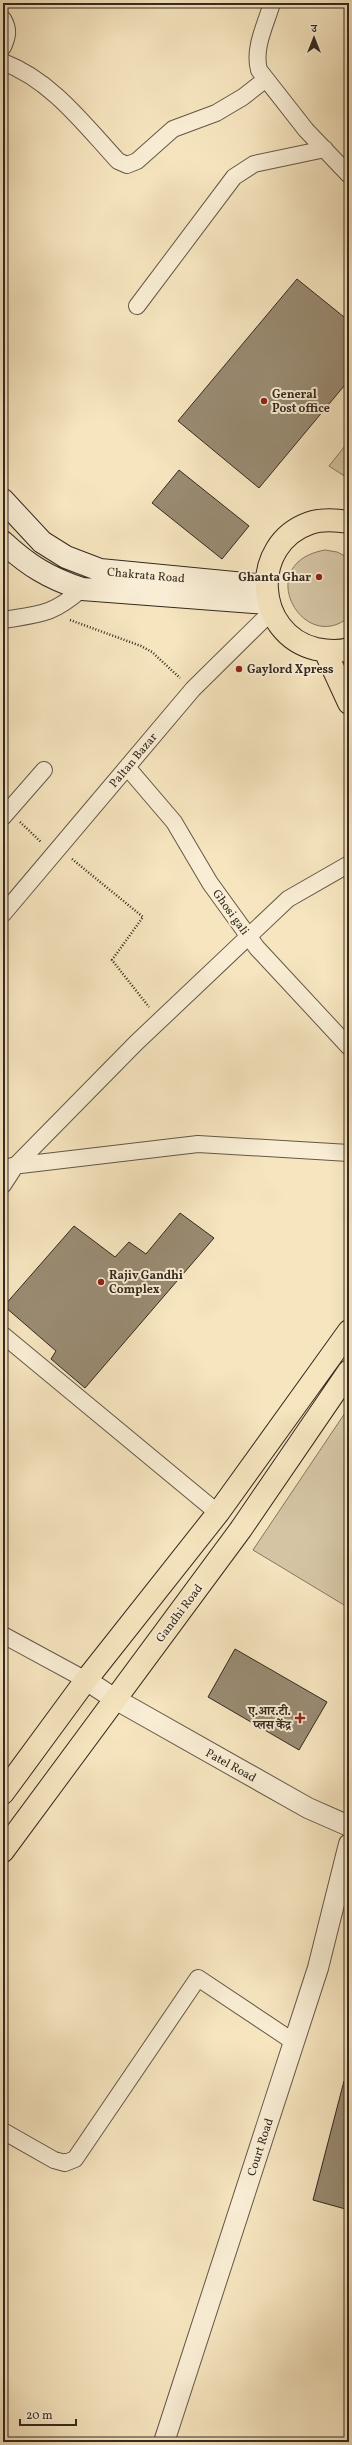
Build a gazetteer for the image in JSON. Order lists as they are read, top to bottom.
{
  "streets": {
    "main road": ["Chakrata Road", "Gandhi Road"],
    "street": [
      "Paltan Bazar",
      "Ghosi gali",
      "Patel Road",
      "Court Road"
    ]
  },
  "crossings": [
    ["Chakrata Road", "Paltan Bazar"],
    ["Paltan Bazar", "Ghosi gali"],
    ["Gandhi Road", "Patel Road"]
  ],
  "places": {
    "other": [
      "General Post office",
      "Ghanta Ghar",
      "Gaylord Xpress",
      "Rajiv Gandhi Complex"
    ],
    "health": ["ए.आर.टी. प्लस केंद्र"]
  },
  "scale_bar": "20 m",
  "north": "top"
}
